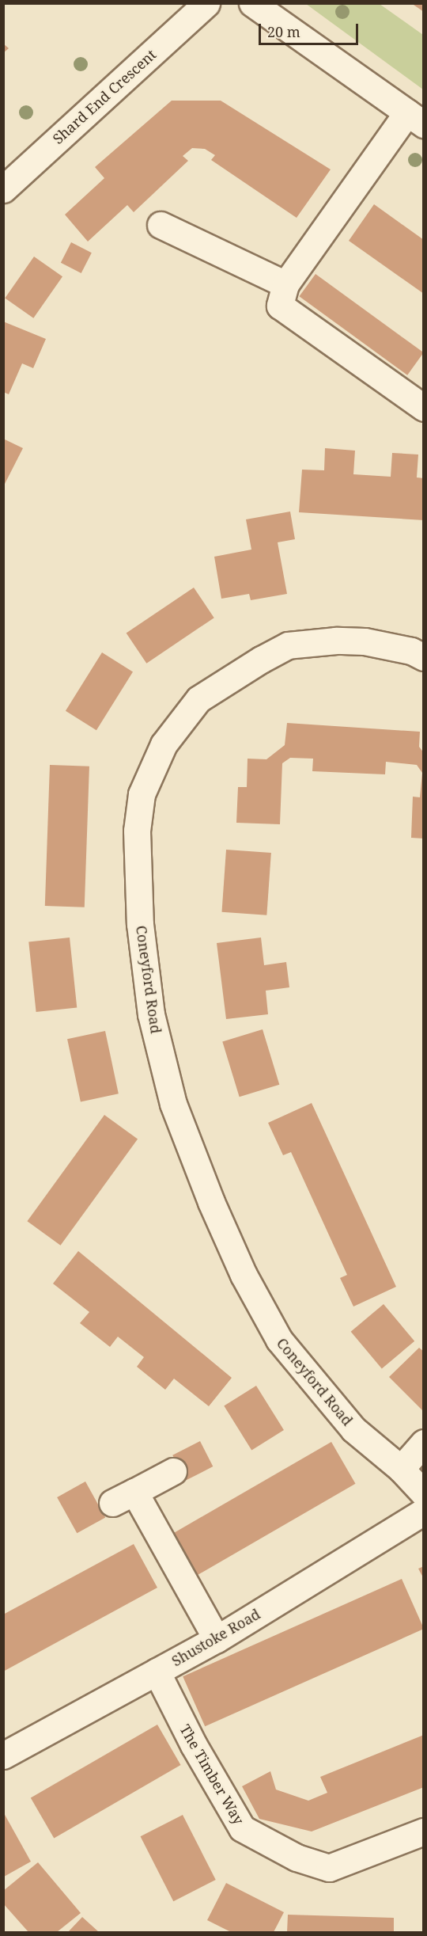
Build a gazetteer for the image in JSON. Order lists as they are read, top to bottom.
{
  "streets": {
    "street": [
      "Shard End Crescent",
      "Coneyford Road",
      "Shustoke Road",
      "The Timber Way"
    ]
  },
  "crossings": [
    ["Shustoke Road", "The Timber Way"]
  ],
  "scale_bar": "20 m"
}
